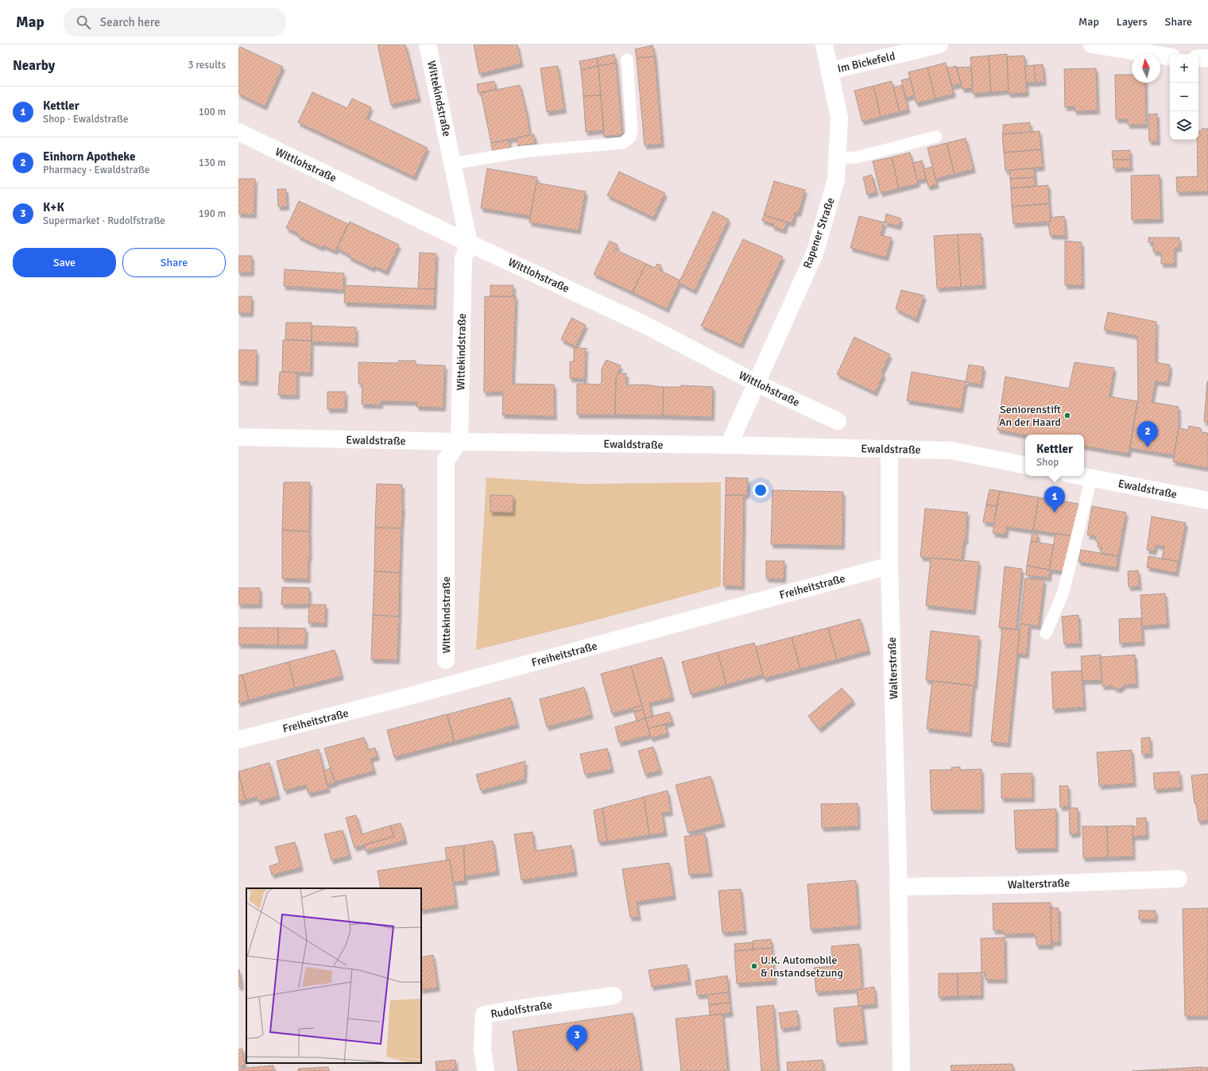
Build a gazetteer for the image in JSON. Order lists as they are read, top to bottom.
{
  "streets": {
    "street": [
      "Im Bickefeld",
      "Wittekindstraße",
      "Wittlohstraße",
      "Rapener Straße",
      "Ewaldstraße",
      "Freiheitstraße",
      "Walterstraße",
      "Rudolfstraße"
    ]
  },
  "crossings": [
    ["Im Bickefeld", "Rapener Straße"],
    ["Wittekindstraße", "Wittlohstraße"],
    ["Wittekindstraße", "Ewaldstraße"],
    ["Wittlohstraße", "Rapener Straße"],
    ["Rapener Straße", "Ewaldstraße"],
    ["Ewaldstraße", "Walterstraße"],
    ["Freiheitstraße", "Walterstraße"]
  ],
  "places": ["Seniorenstift An der Haard", "U.K. Automobile & Instandsetzung"],
  "north": "top",
  "page": {
    "header": "Map",
    "search": "Search here",
    "nav": ["Map", "Layers", "Share"],
    "heading": ["Nearby", "3 results"],
    "map_buttons": ["+", "−"],
    "list": [
      {
        "mark": "1",
        "name": "Kettler",
        "note": "Shop · Ewaldstraße",
        "value": "100 m"
      },
      {
        "mark": "2",
        "name": "Einhorn Apotheke",
        "note": "Pharmacy · Ewaldstraße",
        "value": "130 m"
      },
      {
        "mark": "3",
        "name": "K+K",
        "note": "Supermarket · Rudolfstraße",
        "value": "190 m"
      }
    ],
    "buttons": ["Save", "Share"],
    "pins": ["2", "1", "3"],
    "popup": ["Kettler", "Shop"]
  }
}
